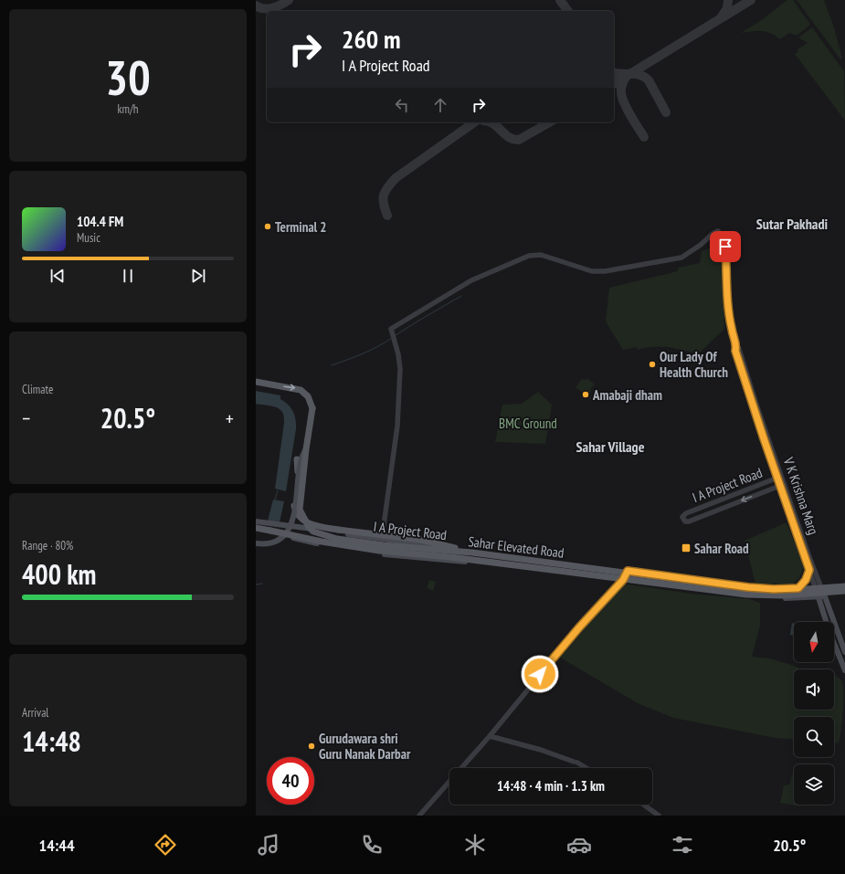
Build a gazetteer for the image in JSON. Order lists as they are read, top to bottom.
{
  "streets": {
    "main road": ["I A Project Road", "V K Krishna Marg", "Sahar Elevated Road"]
  },
  "crossings": [
    ["I A Project Road", "V K Krishna Marg"]
  ],
  "districts": ["Sutar Pakhadi", "Sahar Village"],
  "parks": ["BMC Ground"],
  "places": {
    "other": [
      "Terminal 2",
      "Our Lady Of Health Church",
      "Amabaji dham",
      "Gurudawara shri Guru Nanak Darbar"
    ],
    "transit": ["Sahar Road"]
  },
  "north": "bottom",
  "page": {
    "tile": [
      ["30", "km/h"],
      "Climate",
      ["Range · 80%", "400 km"],
      ["Arrival", "14:48"]
    ],
    "turn": ["260 m", "I A Project Road"],
    "song": ["104.4 FM", "Music"],
    "heat": ["−", "20.5°", "+"],
    "limit": "40",
    "trip": "14:48 · 4 min · 1.3 km",
    "tabs": ["14:44", "20.5°"]
  }
}
